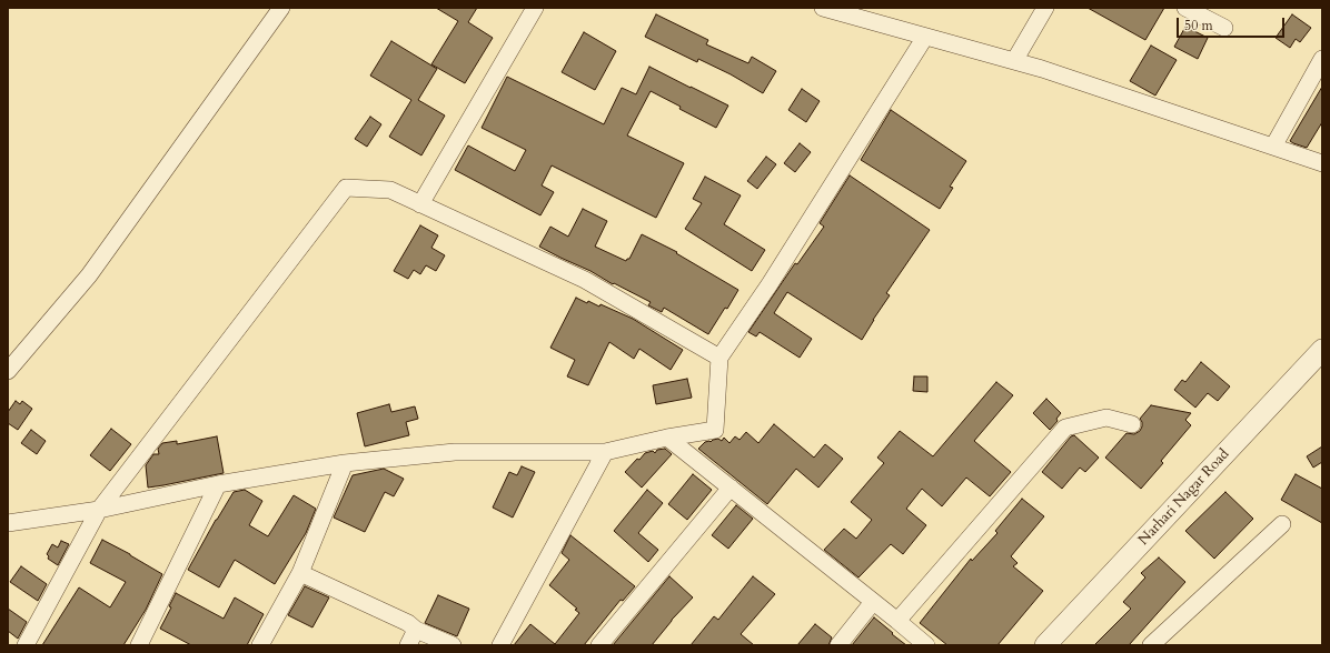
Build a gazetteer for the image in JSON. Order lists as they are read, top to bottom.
{
  "streets": {
    "street": ["Narhari Nagar Road"]
  },
  "scale_bar": "50 m"
}
